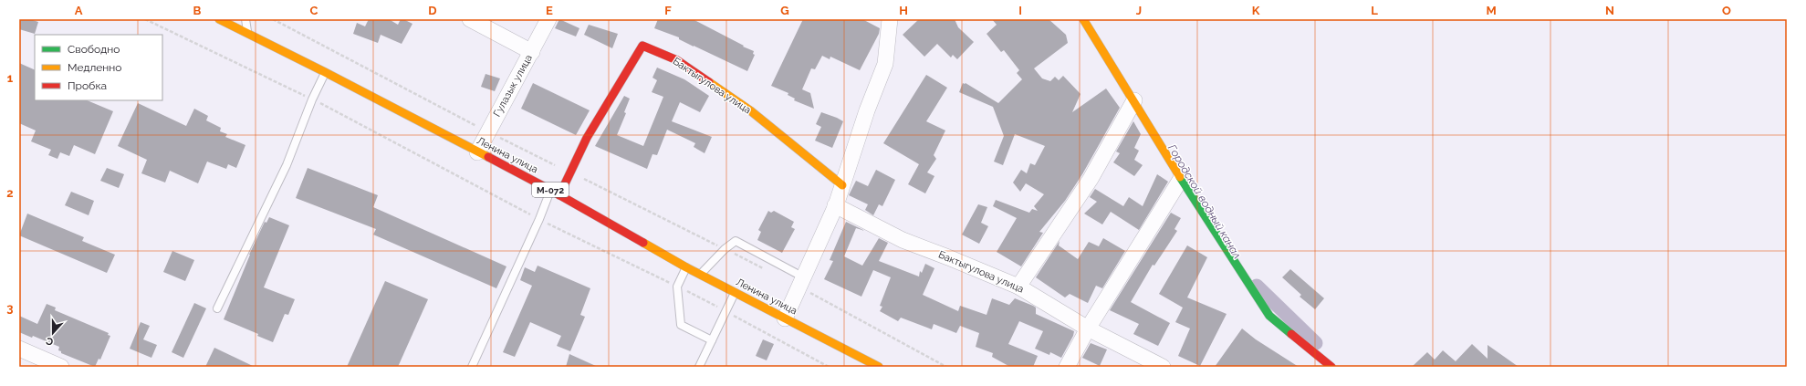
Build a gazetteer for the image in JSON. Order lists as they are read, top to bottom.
{
  "streets": {
    "street": [
      "Гулазык улица",
      "Бактыгулова улица",
      "Ленина улица",
      "М-072"
    ]
  },
  "crossings": [
    ["Гулазык улица", "Ленина улица"],
    ["Бактыгулова улица", "Ленина улица"]
  ],
  "water": ["Городской водный канал"],
  "legend": ["Свободно", "Медленно", "Пробка"],
  "north": "bottom",
  "grid": {
    "columns": [
      "A",
      "B",
      "C",
      "D",
      "E",
      "F",
      "G",
      "H",
      "I",
      "J",
      "K",
      "L",
      "M",
      "N",
      "O"
    ],
    "rows": ["1", "2", "3"]
  }
}
